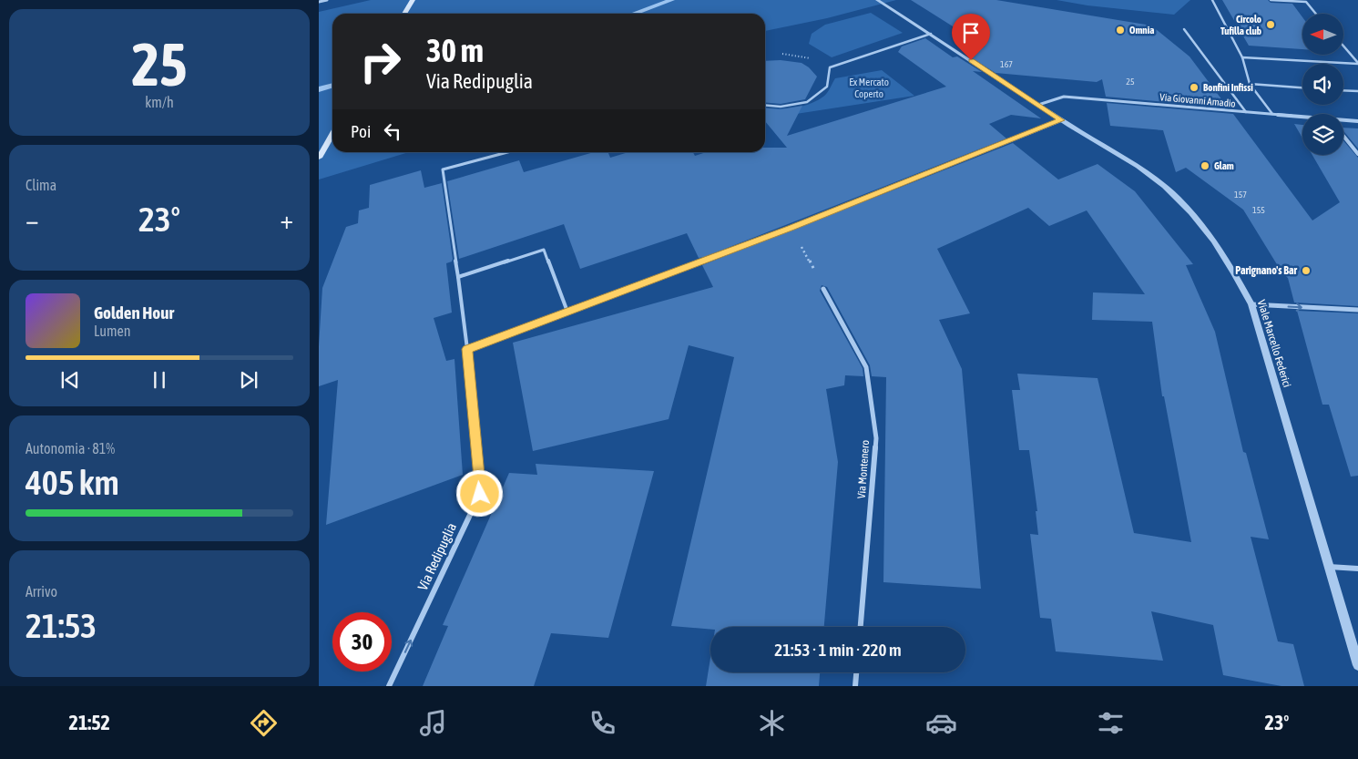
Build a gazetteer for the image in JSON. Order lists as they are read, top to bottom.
{
  "streets": {
    "street": [
      "Via Giovanni Amadio",
      "Viale Marcello Federici",
      "Via Montenero",
      "Via Redipuglia"
    ]
  },
  "crossings": [
    ["Via Giovanni Amadio", "Viale Marcello Federici"]
  ],
  "one_way": ["Via Redipuglia"],
  "parks": ["Ex Mercato Coperto"],
  "places": [
    "Circolo Tufilla club",
    "Omnia",
    "Bonfini Infissi",
    "Glam",
    "Parignano's Bar"
  ],
  "house_numbers": [
    "167",
    "25",
    "157",
    "155"
  ],
  "north": "left",
  "page": {
    "tile": [
      ["25", "km/h"],
      "Clima",
      ["Autonomia · 81%", "405 km"],
      ["Arrivo", "21:53"]
    ],
    "turn": ["30 m", "Via Redipuglia"],
    "then": "Poi",
    "heat": ["−", "23°", "+"],
    "song": ["Golden Hour", "Lumen"],
    "limit": "30",
    "trip": "21:53 · 1 min · 220 m",
    "tabs": ["21:52", "23°"]
  }
}
